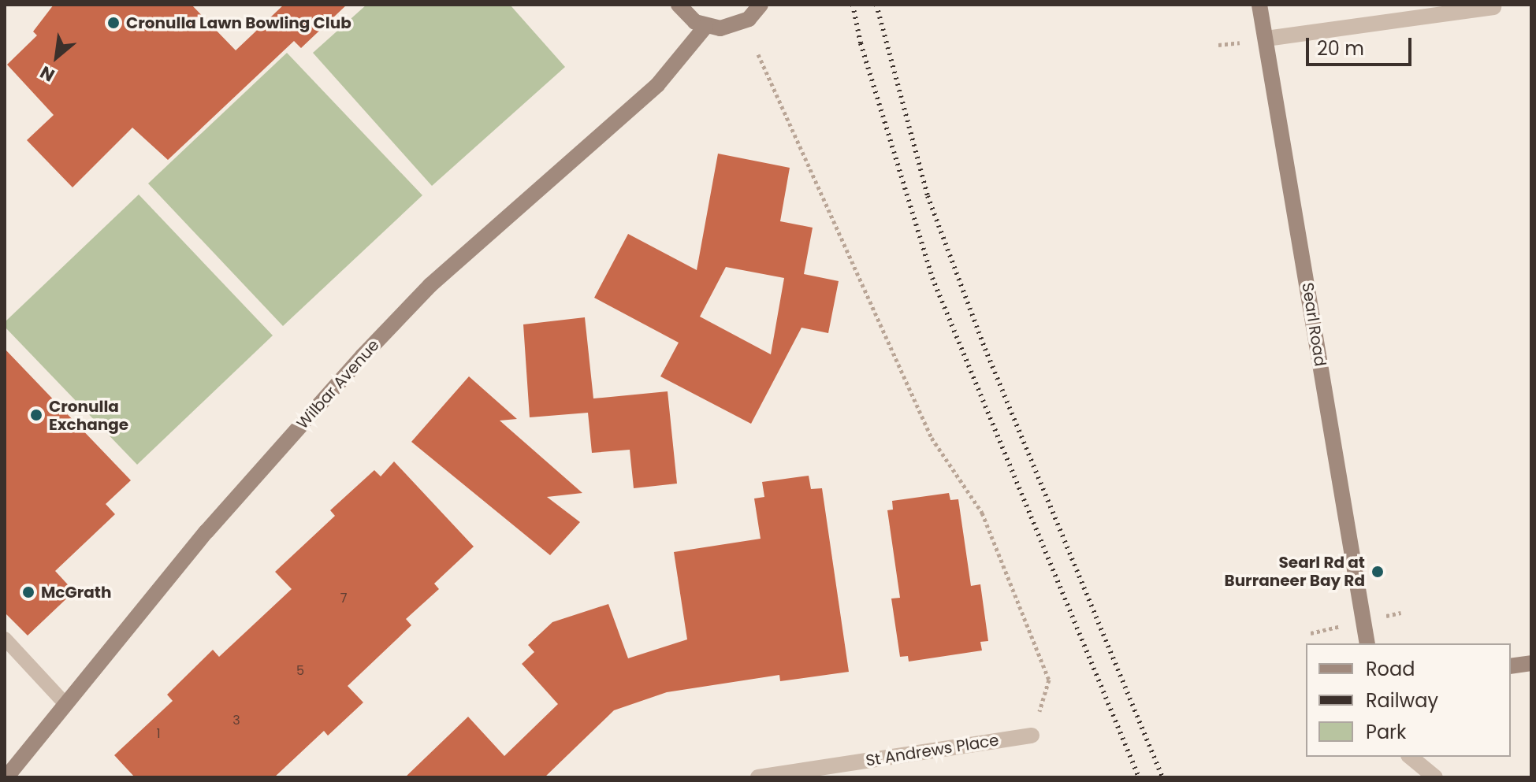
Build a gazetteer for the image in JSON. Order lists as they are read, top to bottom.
{
  "streets": {
    "street": ["Searl Road", "Wilbar Avenue", "St Andrews Place"]
  },
  "places": [
    "Cronulla Lawn Bowling Club",
    "Cronulla Exchange",
    "Searl Rd at Burraneer Bay Rd",
    "McGrath"
  ],
  "house_numbers": [
    "7",
    "5",
    "3",
    "1"
  ],
  "legend": ["Road", "Railway", "Park"],
  "scale_bar": "20 m",
  "north": "bottom left"
}
